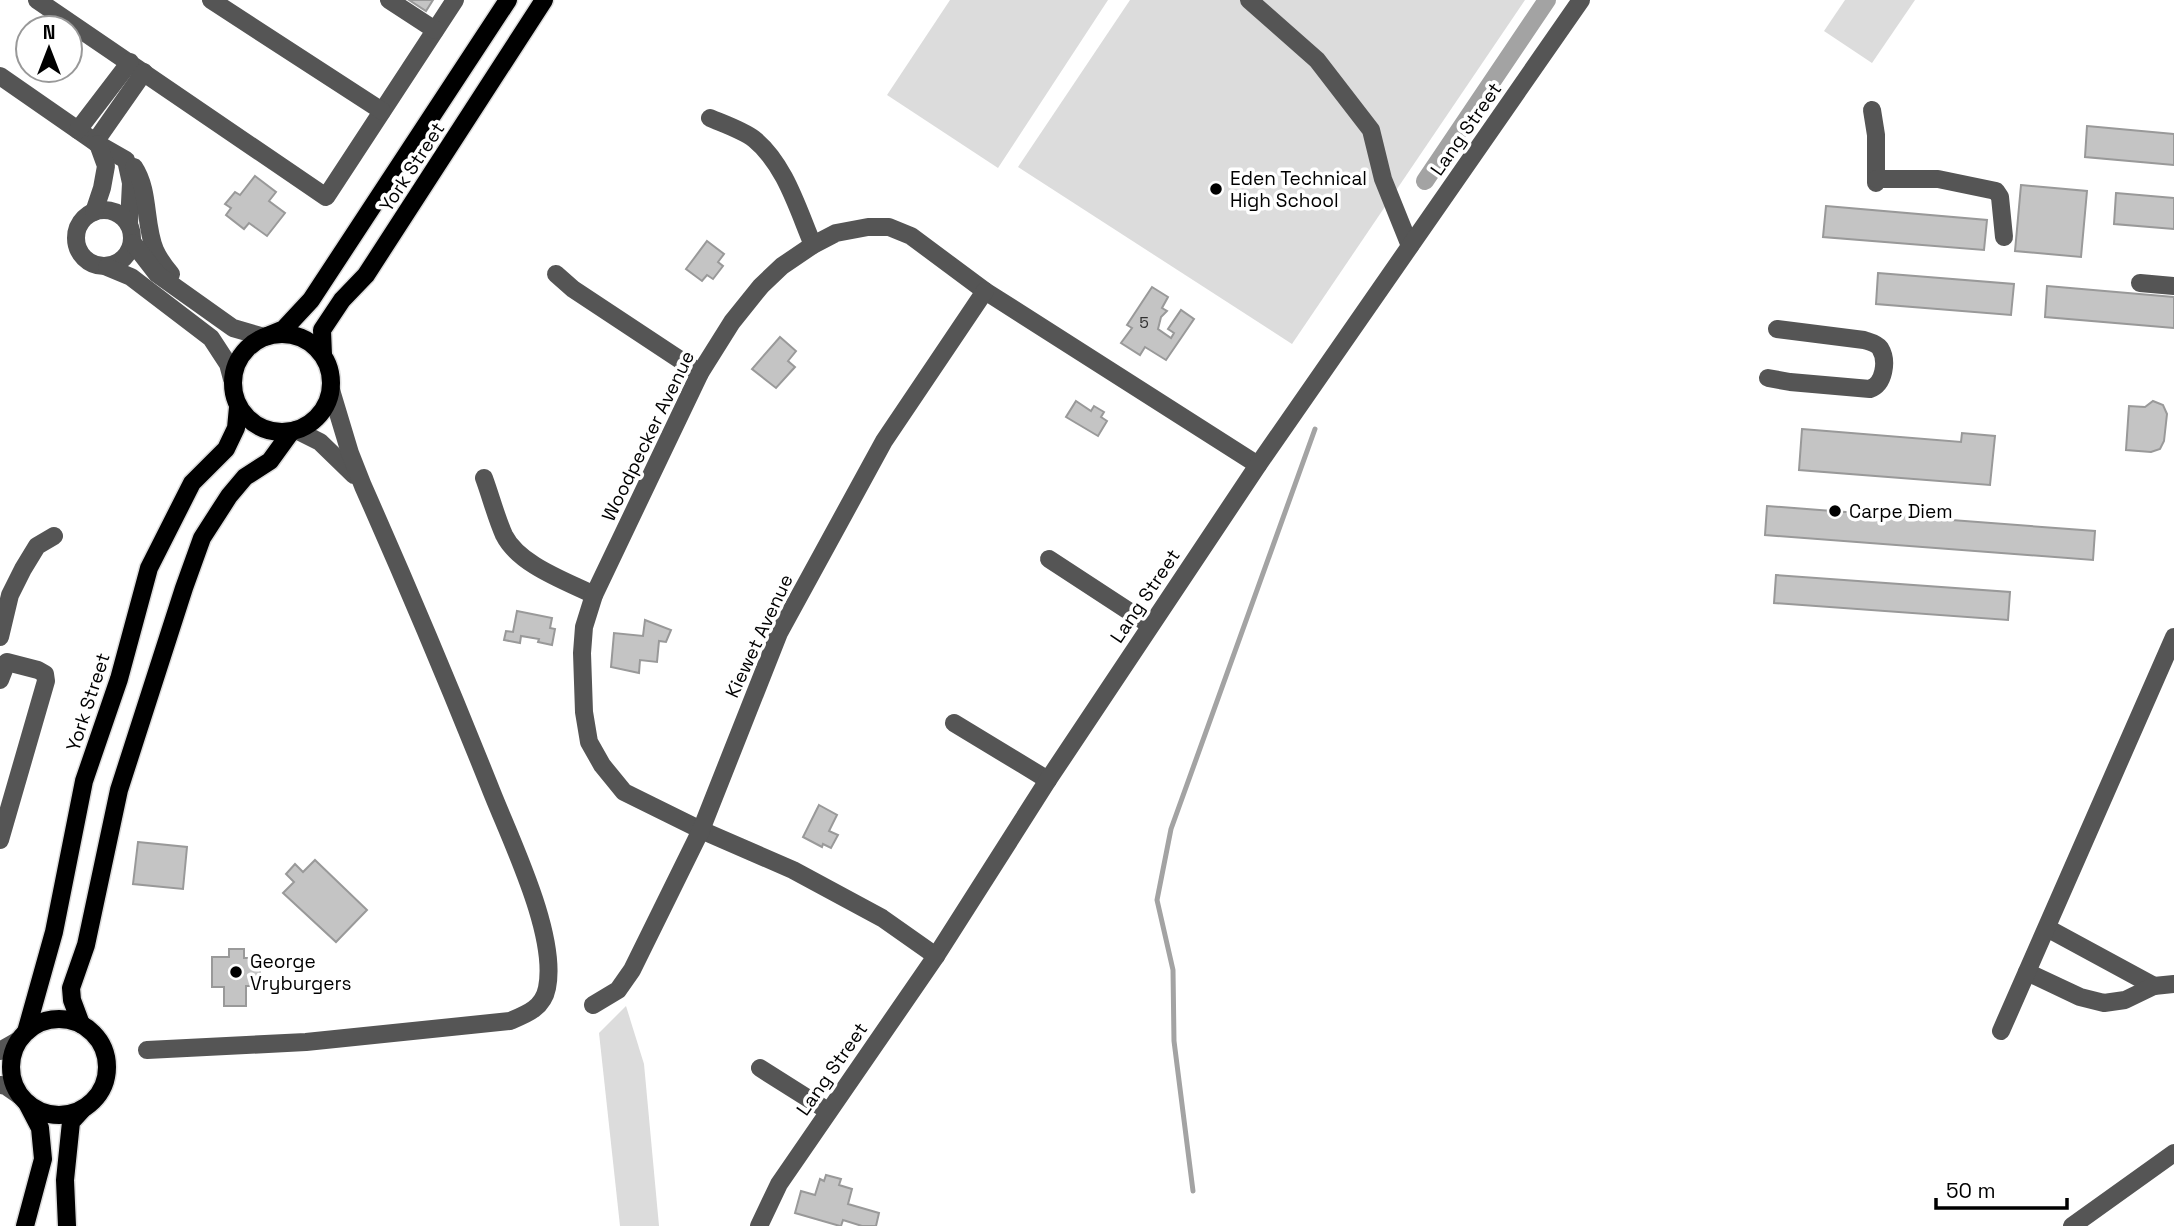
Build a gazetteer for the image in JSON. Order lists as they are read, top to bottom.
{
  "streets": {
    "main road": ["York Street"],
    "street": ["Lang Street", "Woodpecker Avenue", "Kiewet Avenue"]
  },
  "crossings": [
    ["Lang Street", "Woodpecker Avenue"],
    ["Woodpecker Avenue", "Kiewet Avenue"]
  ],
  "places": ["Eden Technical High School", "Carpe Diem", "George Vryburgers"],
  "house_numbers": ["5"],
  "scale_bar": "50 m",
  "north": "top"
}
